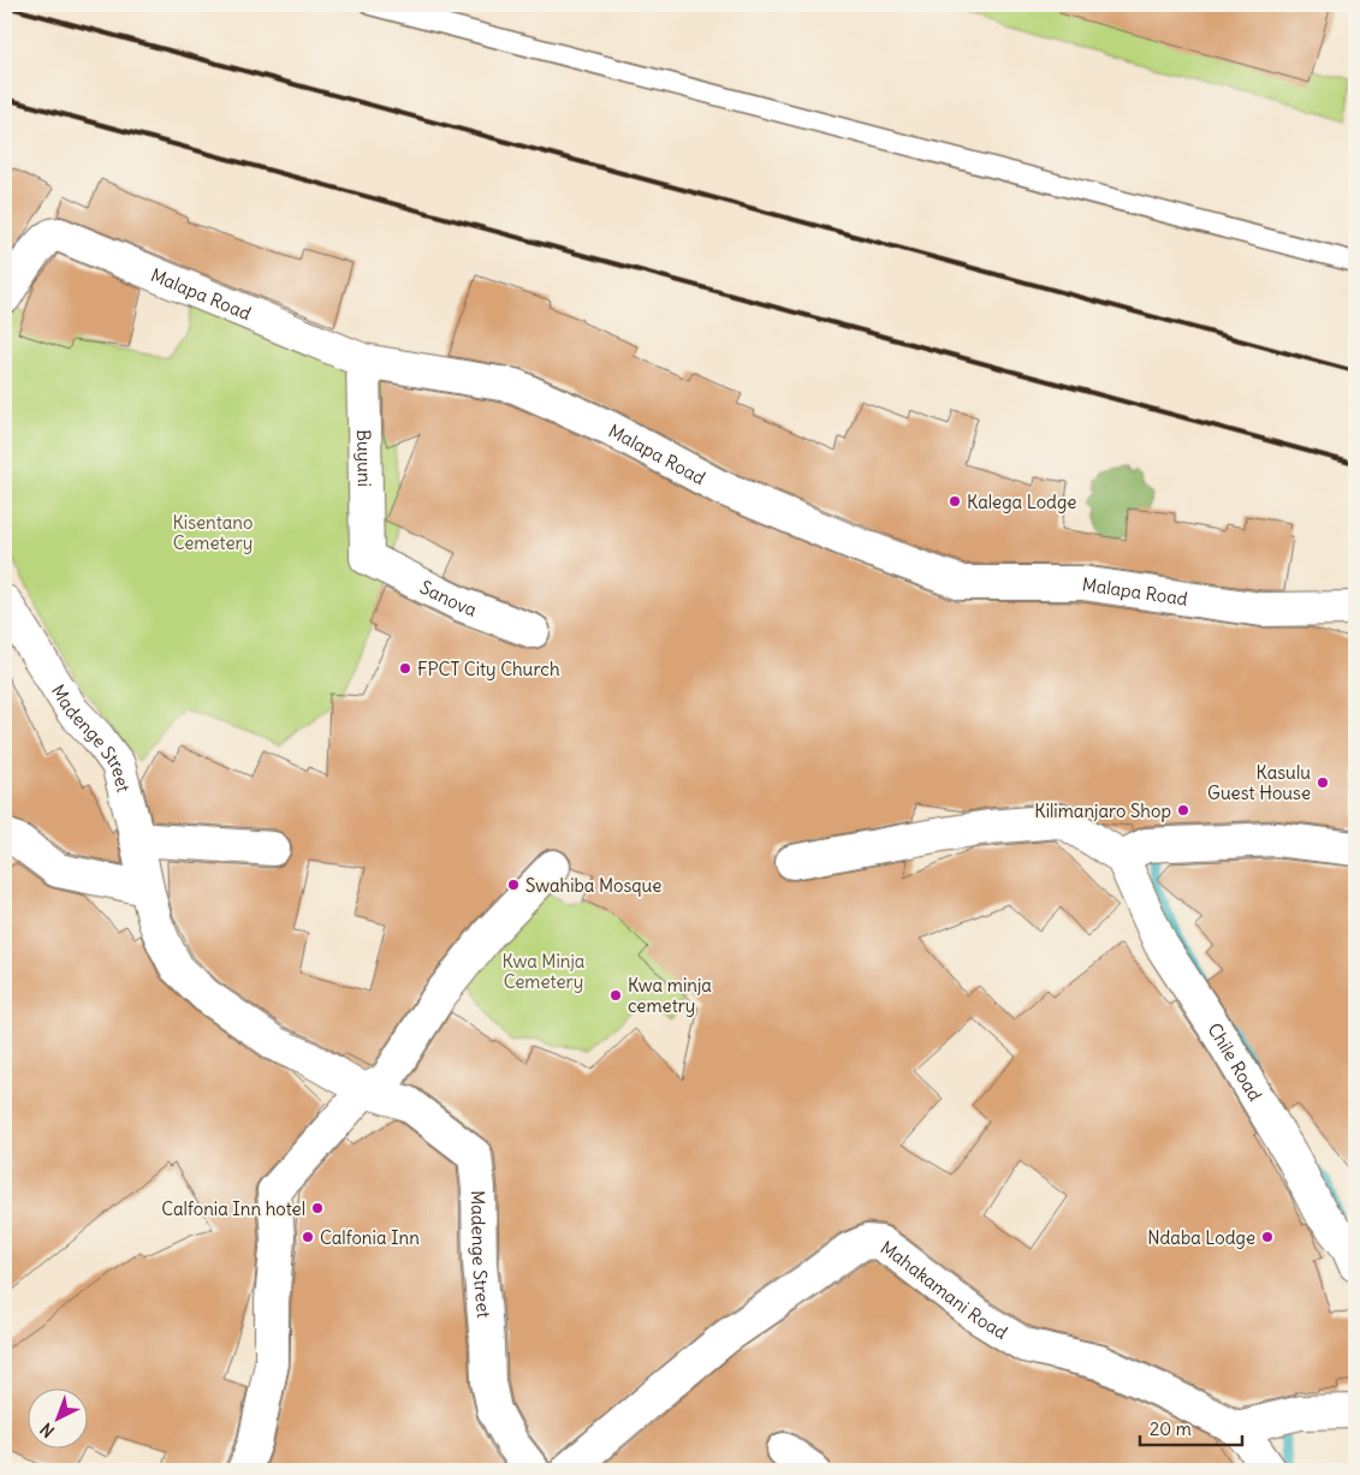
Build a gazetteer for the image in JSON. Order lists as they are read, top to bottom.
{
  "streets": {
    "street": [
      "Malapa Road",
      "Buyuni",
      "Sanova",
      "Madenge Street",
      "Chile Road",
      "Mahakamani Road"
    ]
  },
  "crossings": [
    ["Malapa Road", "Buyuni"],
    ["Buyuni", "Sanova"]
  ],
  "parks": ["Kisentano Cemetery", "Kwa Minja Cemetery"],
  "places": [
    "Kalega Lodge",
    "FPCT City Church",
    "Kasulu Guest House",
    "Kilimanjaro Shop",
    "Swahiba Mosque",
    "Kwa minja cemetry",
    "Calfonia Inn hotel",
    "Calfonia Inn",
    "Ndaba Lodge"
  ],
  "scale_bar": "20 m",
  "north": "bottom left"
}
